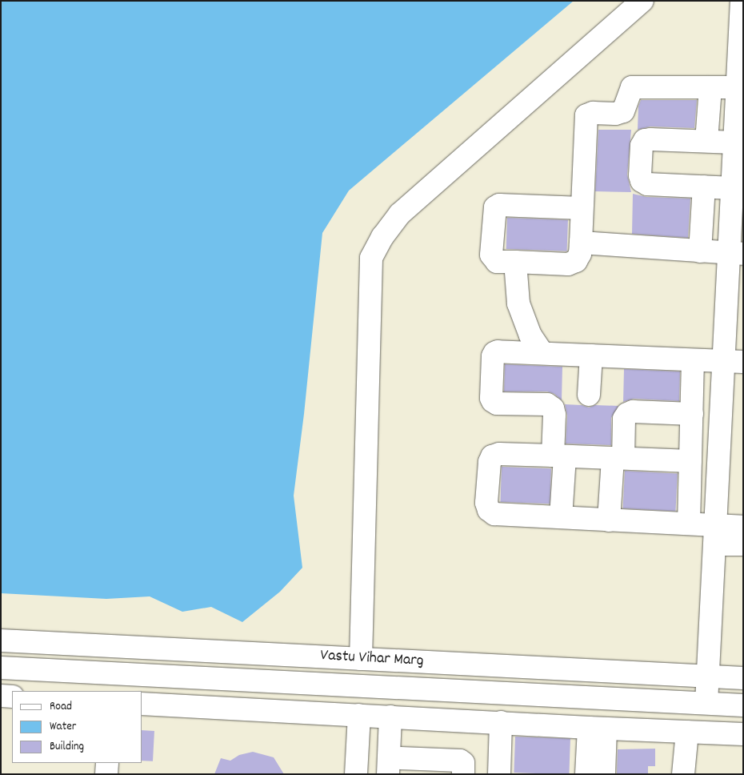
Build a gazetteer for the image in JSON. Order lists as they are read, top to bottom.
{
  "streets": {
    "street": ["Vastu Vihar Marg"]
  },
  "legend": ["Road", "Water", "Building"]
}
